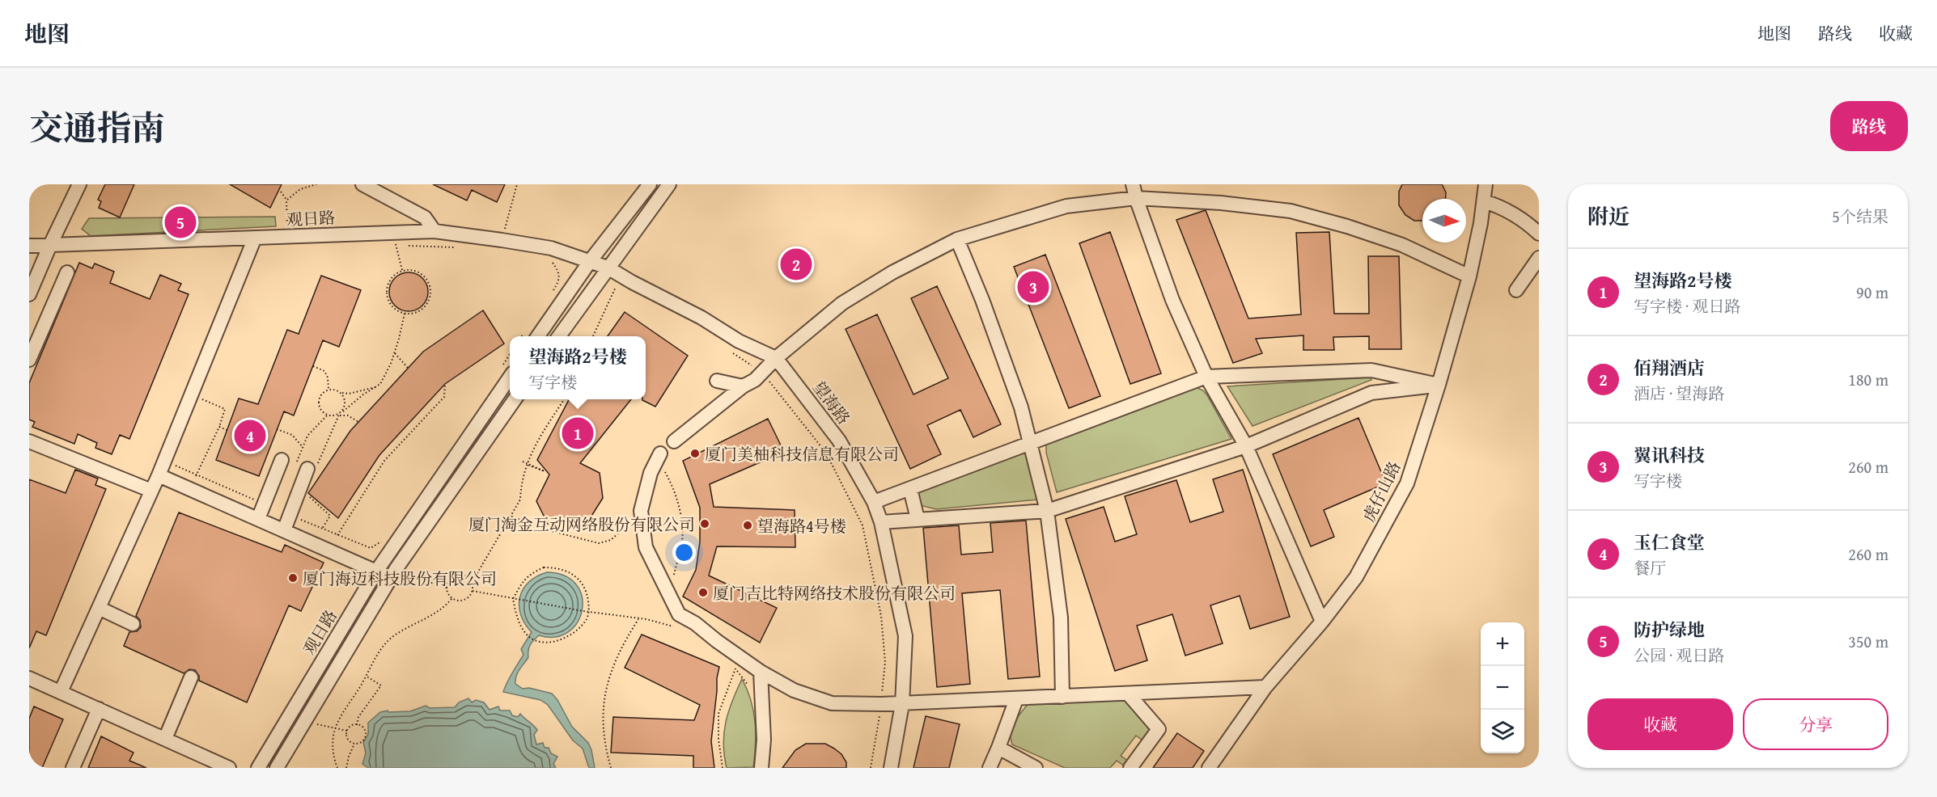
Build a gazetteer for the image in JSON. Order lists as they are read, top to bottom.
{
  "streets": {
    "street": ["观日路", "望海路", "虎仔山路"]
  },
  "crossings": [
    ["观日路", "望海路"]
  ],
  "places": [
    "厦门美柚科技信息有限公司",
    "厦门淘金互动网络股份有限公司",
    "望海路4号楼",
    "厦门海迈科技股份有限公司",
    "厦门吉比特网络技术股份有限公司"
  ],
  "north": "right",
  "page": {
    "header": "地图",
    "nav": ["地图", "路线", "收藏"],
    "title": "交通指南",
    "buttons": [
      "路线",
      ["收藏", "分享"]
    ],
    "heading": ["附近", "5个结果"],
    "pins": [
      "5",
      "2",
      "3",
      "1",
      "4"
    ],
    "list": [
      {
        "mark": "1",
        "name": "望海路2号楼",
        "note": "写字楼 · 观日路",
        "value": "90 m"
      },
      {
        "mark": "2",
        "name": "佰翔酒店",
        "note": "酒店 · 望海路",
        "value": "180 m"
      },
      {
        "mark": "3",
        "name": "翼讯科技",
        "note": "写字楼",
        "value": "260 m"
      },
      {
        "mark": "4",
        "name": "玉仁食堂",
        "note": "餐厅",
        "value": "260 m"
      },
      {
        "mark": "5",
        "name": "防护绿地",
        "note": "公园 · 观日路",
        "value": "350 m"
      }
    ],
    "popup": ["望海路2号楼", "写字楼"],
    "map_buttons": ["+", "−"]
  }
}
